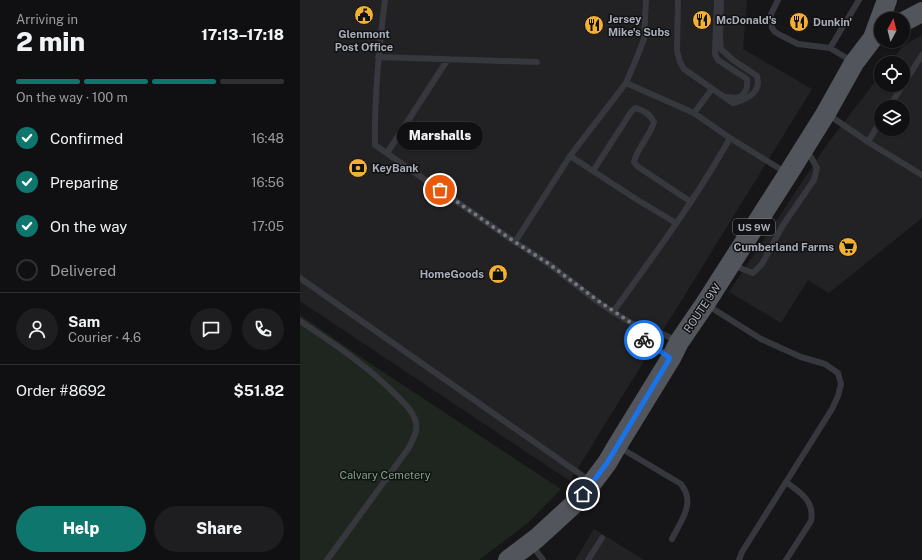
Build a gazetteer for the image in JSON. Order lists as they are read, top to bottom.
{
  "streets": {
    "main road": ["US 9W", "ROUTE 9W"]
  },
  "parks": ["Calvary Cemetery"],
  "places": {
    "public building": ["Glenmont Post Office"],
    "restaurant": ["McDonald's", "Dunkin'", "Jersey Mike's Subs"],
    "bank": ["KeyBank"],
    "other": ["Marshalls"],
    "supermarket": ["Cumberland Farms"],
    "shop": ["HomeGoods"]
  },
  "north": "top",
  "page": {
    "heading": ["2 min", "Arriving in", "17:13–17:18"],
    "panel": [
      "Sam",
      "Courier · 4.6",
      "Order #8692",
      "$51.82"
    ],
    "bar": "On the way · 100 m",
    "list": [
      ["Confirmed", "16:48"],
      ["Preparing", "16:56"],
      ["On the way", "17:05"],
      "Delivered"
    ],
    "bubble": "Marshalls",
    "buttons": ["Help", "Share"]
  }
}
